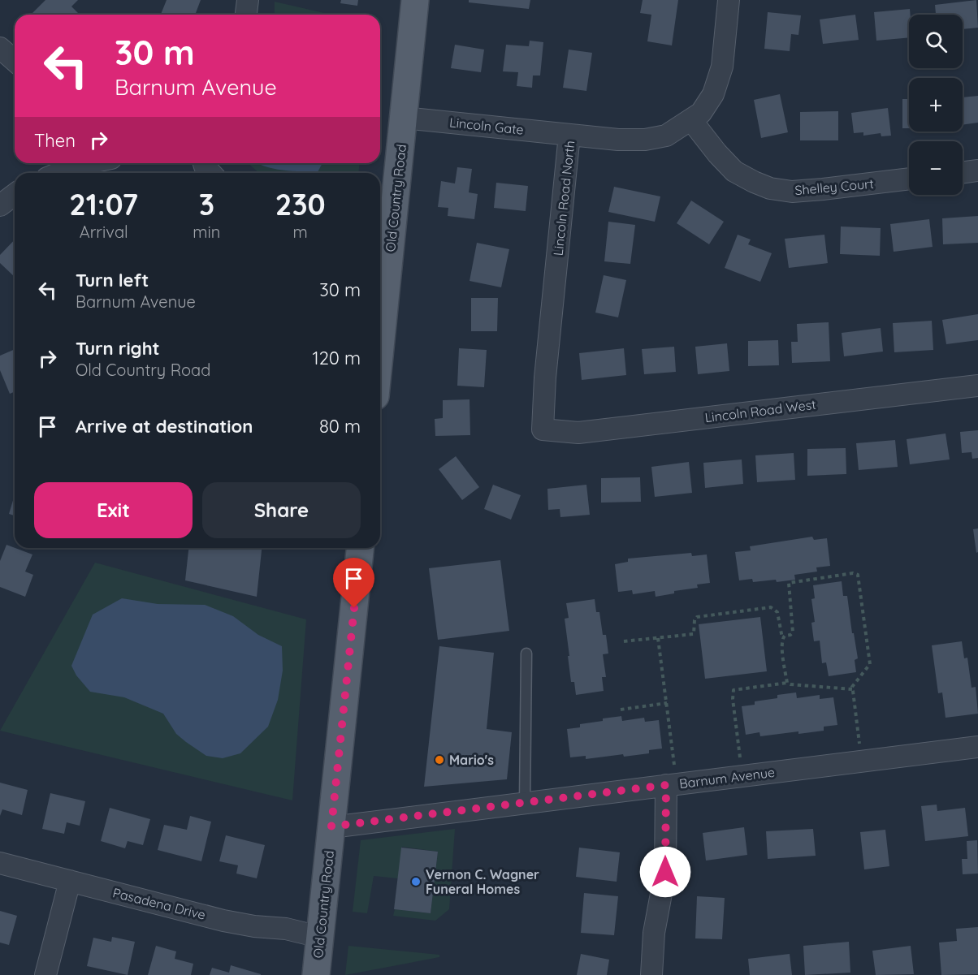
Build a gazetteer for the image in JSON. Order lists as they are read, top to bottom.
{
  "streets": {
    "main road": ["Old Country Road"],
    "street": [
      "Lincoln Gate",
      "Shelley Court",
      "Lincoln Road North",
      "Lincoln Road West",
      "Barnum Avenue",
      "Pasadena Drive"
    ]
  },
  "crossings": [
    ["Lincoln Gate", "Old Country Road"],
    ["Lincoln Gate", "Lincoln Road North"],
    ["Shelley Court", "Lincoln Road North"],
    ["Old Country Road", "Barnum Avenue"],
    ["Old Country Road", "Pasadena Drive"],
    ["Lincoln Road North", "Lincoln Road West"]
  ],
  "places": ["Mario's", "Vernon C. Wagner Funeral Homes"],
  "page": {
    "map_buttons": ["+", "−"],
    "turn": ["30 m", "Barnum Avenue"],
    "then": "Then",
    "eta": [
      "21:07",
      "Arrival",
      "3",
      "min",
      "230",
      "m"
    ],
    "list": [
      {
        "name": "Turn left",
        "note": "Barnum Avenue",
        "value": "30 m"
      },
      {
        "name": "Turn right",
        "note": "Old Country Road",
        "value": "120 m"
      },
      {
        "name": "Arrive at destination",
        "value": "80 m"
      }
    ],
    "buttons": ["Exit", "Share"]
  }
}
